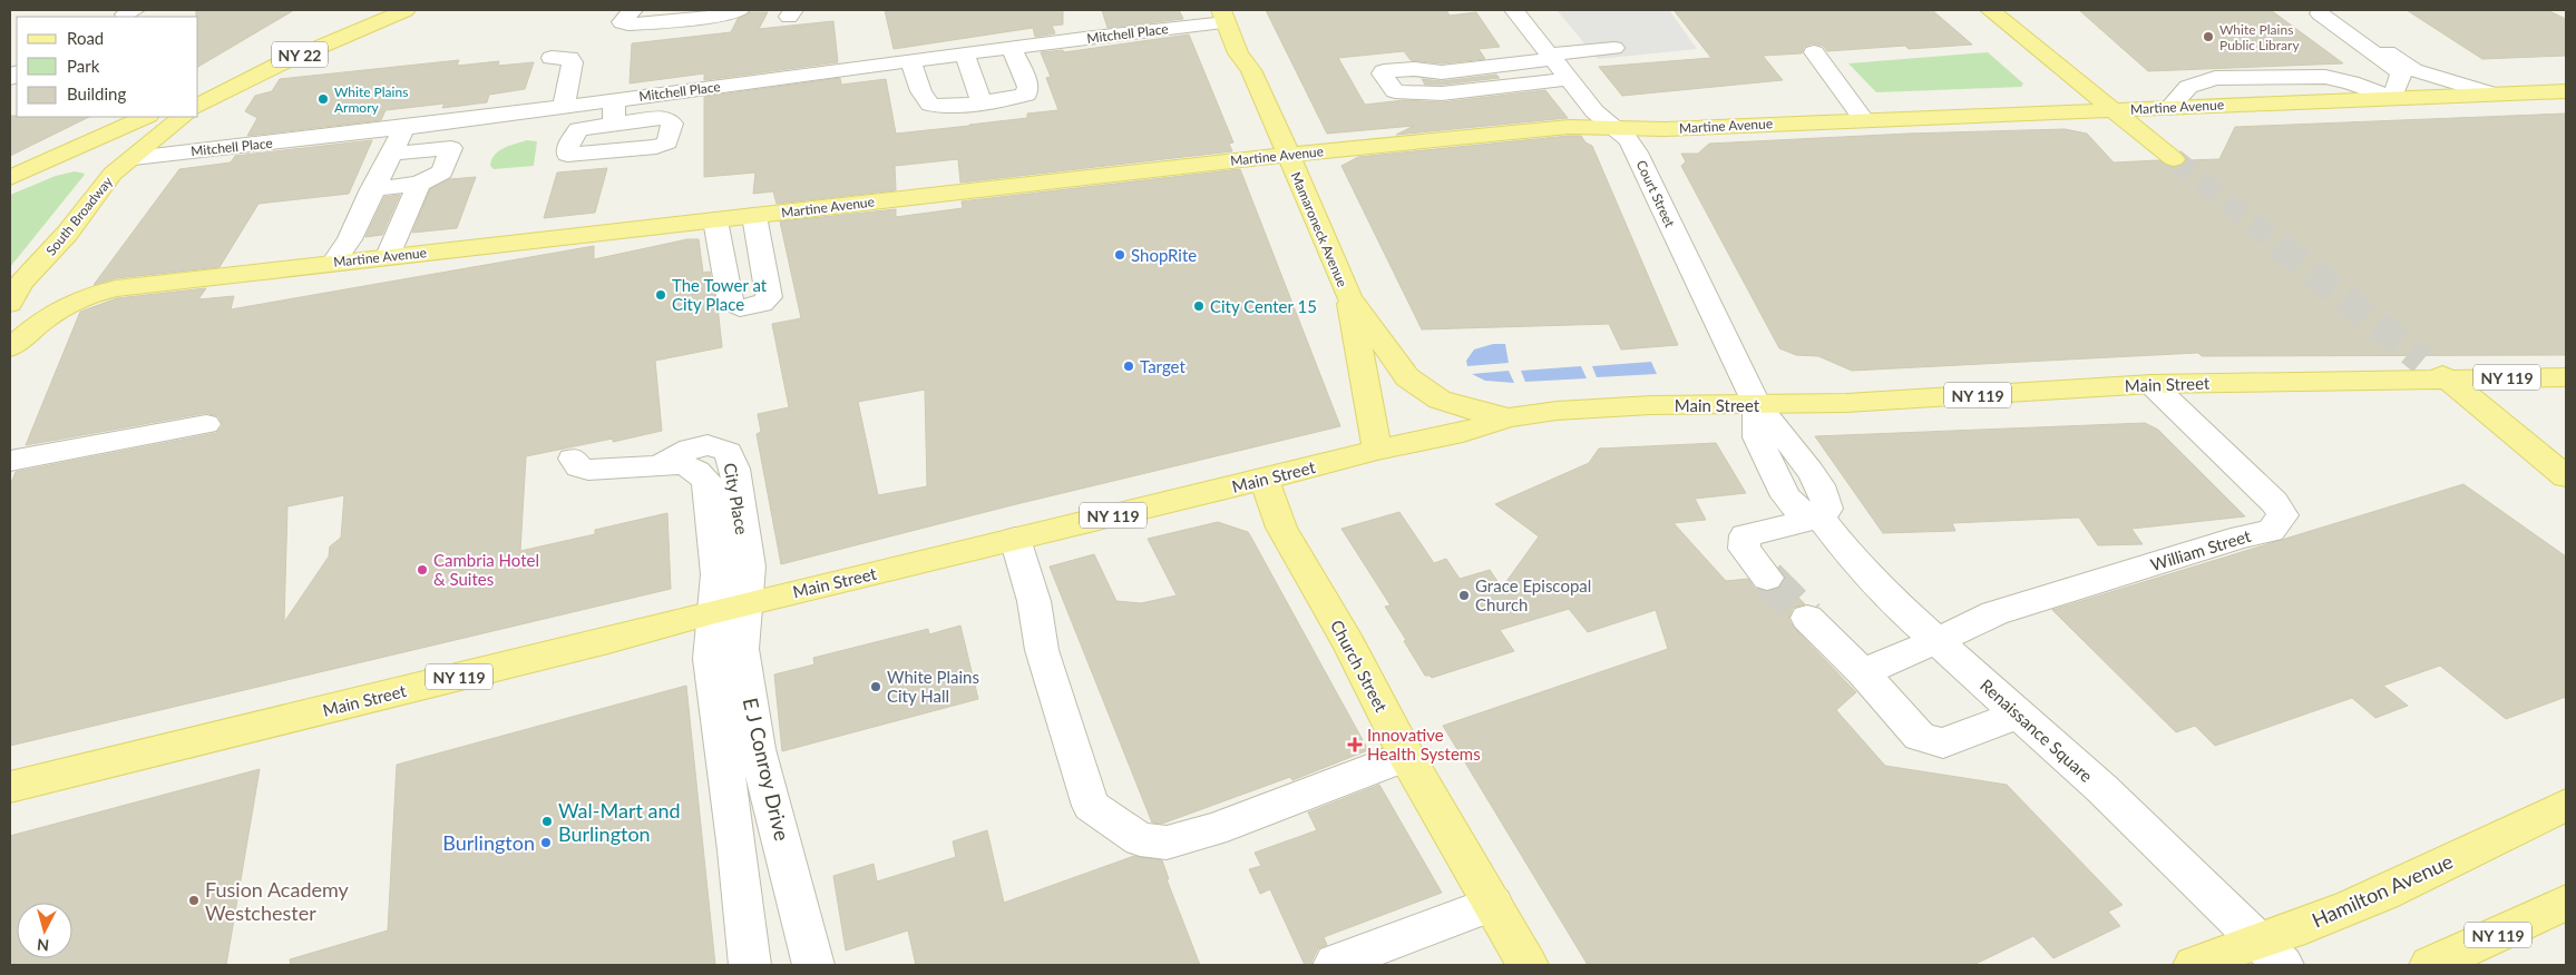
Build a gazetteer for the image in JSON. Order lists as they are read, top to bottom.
{
  "streets": {
    "main road": [
      "NY 22",
      "Martine Avenue",
      "South Broadway",
      "Mamaroneck Avenue",
      "NY 119",
      "Main Street",
      "Church Street",
      "Hamilton Avenue"
    ],
    "street": [
      "Mitchell Place",
      "Court Street",
      "City Place",
      "William Street",
      "Renaissance Square",
      "E J Conroy Drive"
    ]
  },
  "crossings": [
    ["Mitchell Place", "South Broadway"],
    ["Mitchell Place", "Mamaroneck Avenue"],
    ["Martine Avenue", "Court Street"],
    ["Martine Avenue", "Mamaroneck Avenue"],
    ["Court Street", "Main Street"],
    ["Mamaroneck Avenue", "Main Street"],
    ["Main Street", "City Place"],
    ["Main Street", "William Street"],
    ["Main Street", "Church Street"],
    ["Main Street", "E J Conroy Drive"],
    ["City Place", "E J Conroy Drive"],
    ["William Street", "Renaissance Square"],
    ["Renaissance Square", "Hamilton Avenue"]
  ],
  "places": {
    "other": [
      "White Plains Public Library",
      "White Plains Armory",
      "ShopRite",
      "The Tower at City Place",
      "City Center 15",
      "Target",
      "Cambria Hotel & Suites",
      "Grace Episcopal Church",
      "White Plains City Hall",
      "Wal-Mart and Burlington",
      "Burlington",
      "Fusion Academy Westchester"
    ],
    "health": ["Innovative Health Systems"]
  },
  "legend": ["Road", "Park", "Building"],
  "north": "bottom"
}
